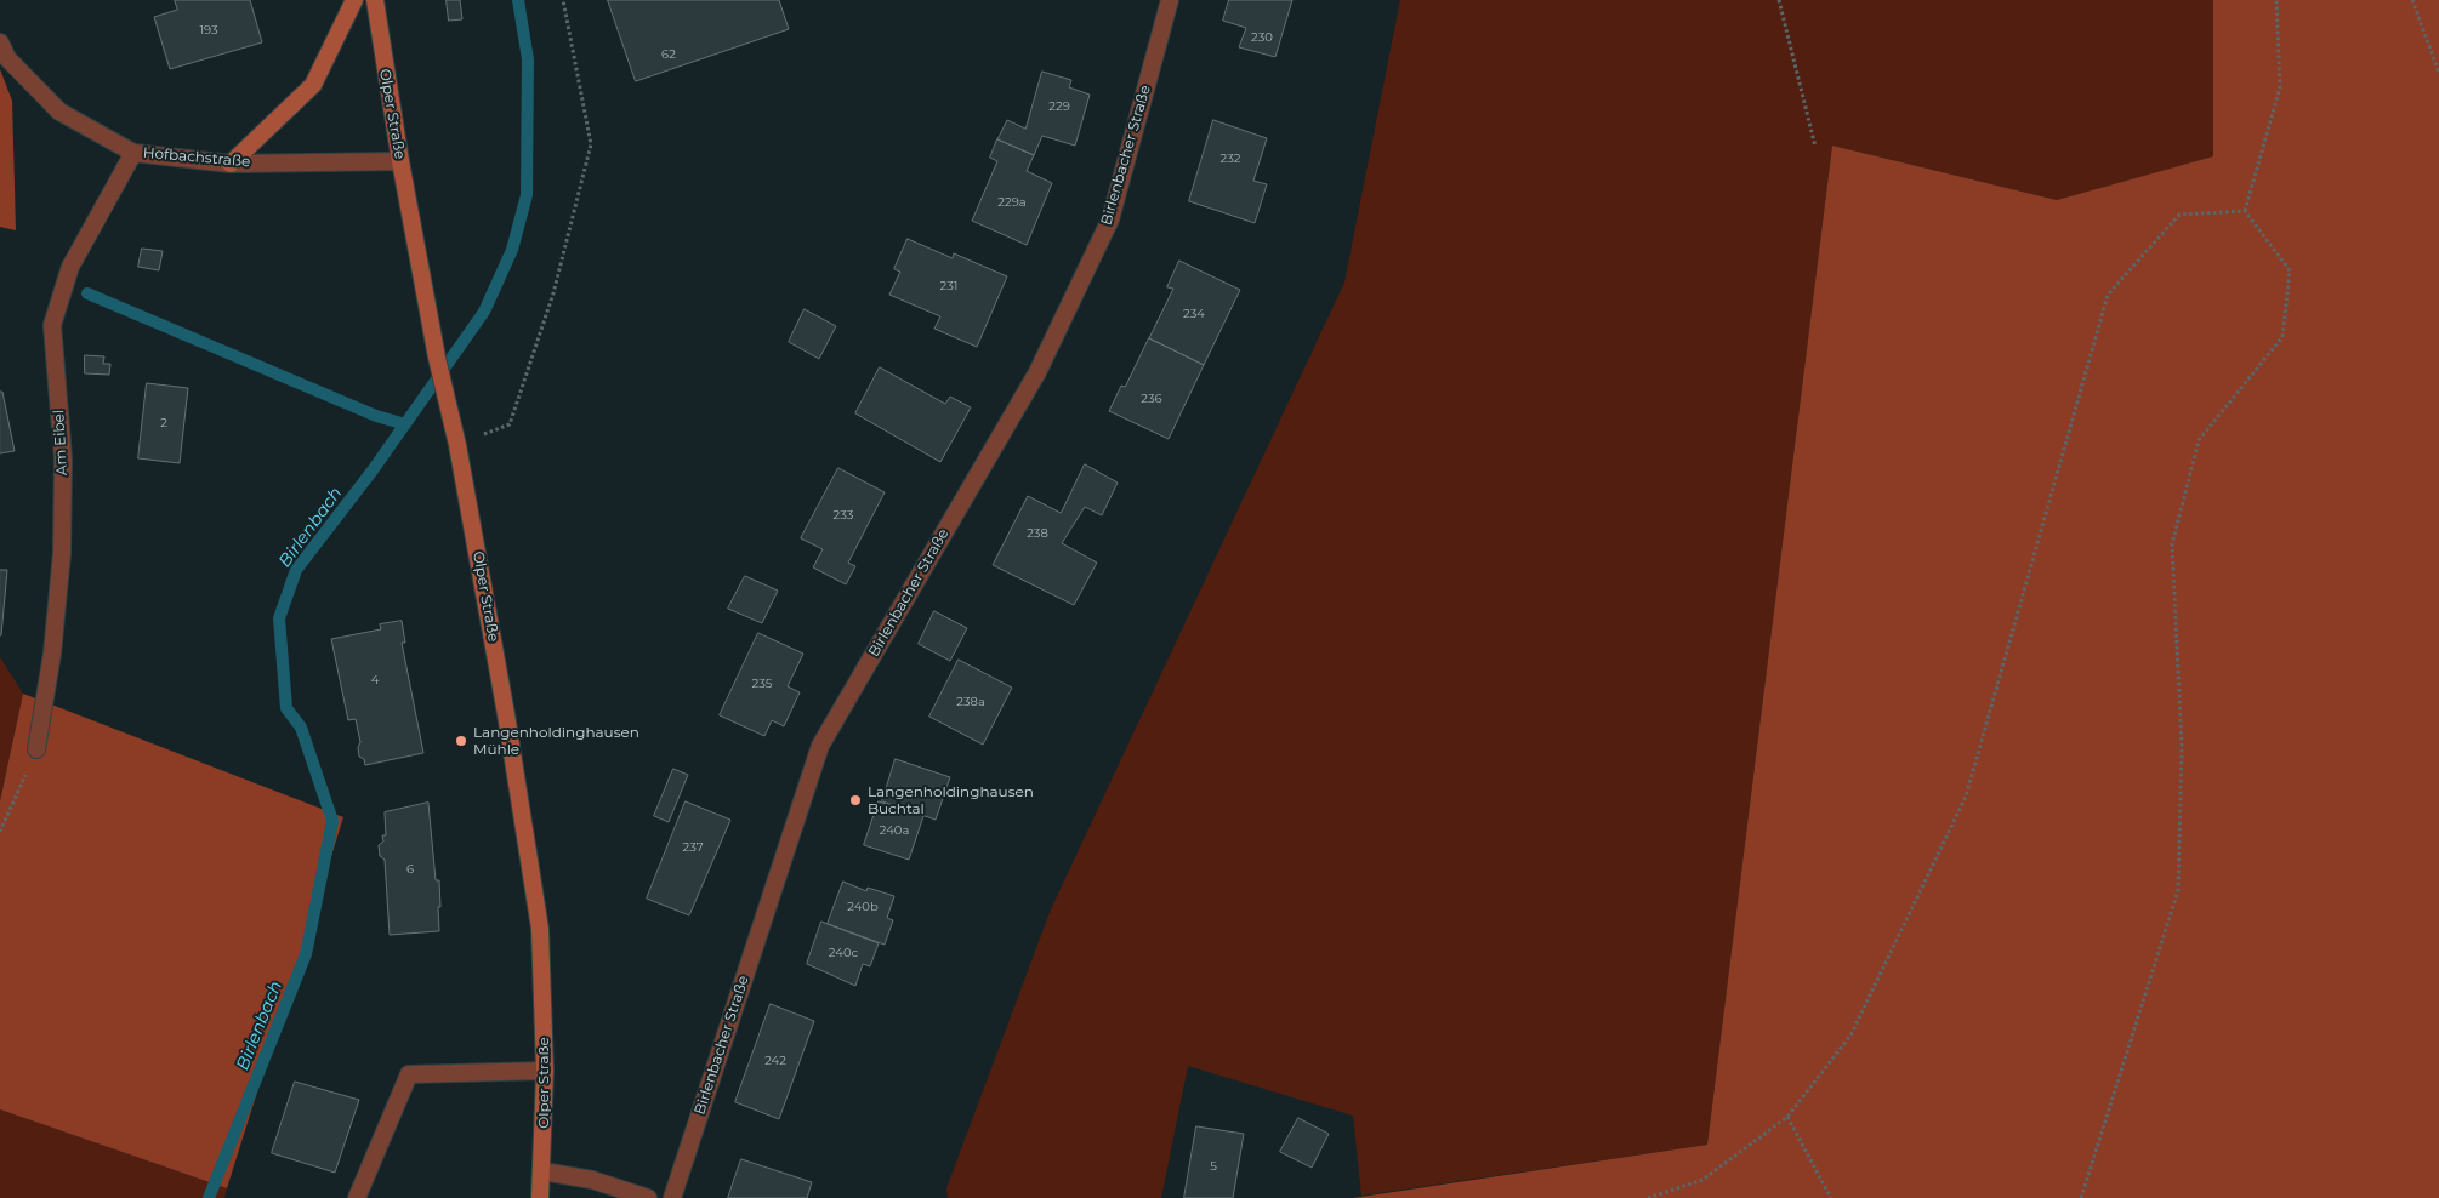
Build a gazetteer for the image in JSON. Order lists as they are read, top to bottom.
{
  "streets": {
    "main road": ["Olper Straße"],
    "street": ["Birlenbacher Straße", "Hofbachstraße", "Am Eibel"]
  },
  "crossings": [
    ["Olper Straße", "Hofbachstraße"],
    ["Hofbachstraße", "Am Eibel"]
  ],
  "water": ["Birlenbach"],
  "places": ["Langenholdinghausen Mühle", "Langenholdinghausen Buchtal"],
  "house_numbers": [
    "193",
    "230",
    "62",
    "229",
    "232",
    "229a",
    "231",
    "234",
    "236",
    "2",
    "233",
    "238",
    "4",
    "235",
    "238a",
    "240a",
    "237",
    "6",
    "240b",
    "240c",
    "242",
    "5"
  ]
}
